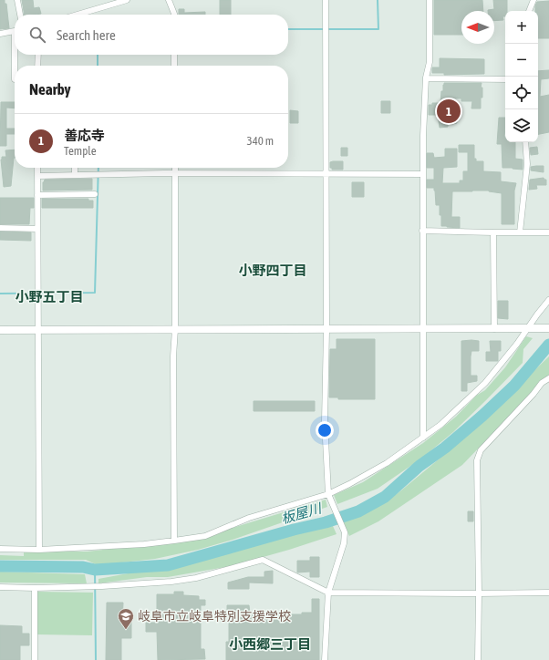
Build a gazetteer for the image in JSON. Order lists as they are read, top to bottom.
{
  "districts": ["小野四丁目", "小野五丁目", "小西郷三丁目"],
  "water": ["板屋川"],
  "places": {
    "school or university": ["岐阜市立岐阜特別支援学校"]
  },
  "north": "left",
  "page": {
    "map_buttons": ["+", "−"],
    "search": "Search here",
    "heading": "Nearby",
    "pins": "1",
    "list": [
      {
        "mark": "1",
        "name": "善応寺",
        "note": "Temple",
        "value": "340 m"
      }
    ]
  }
}
